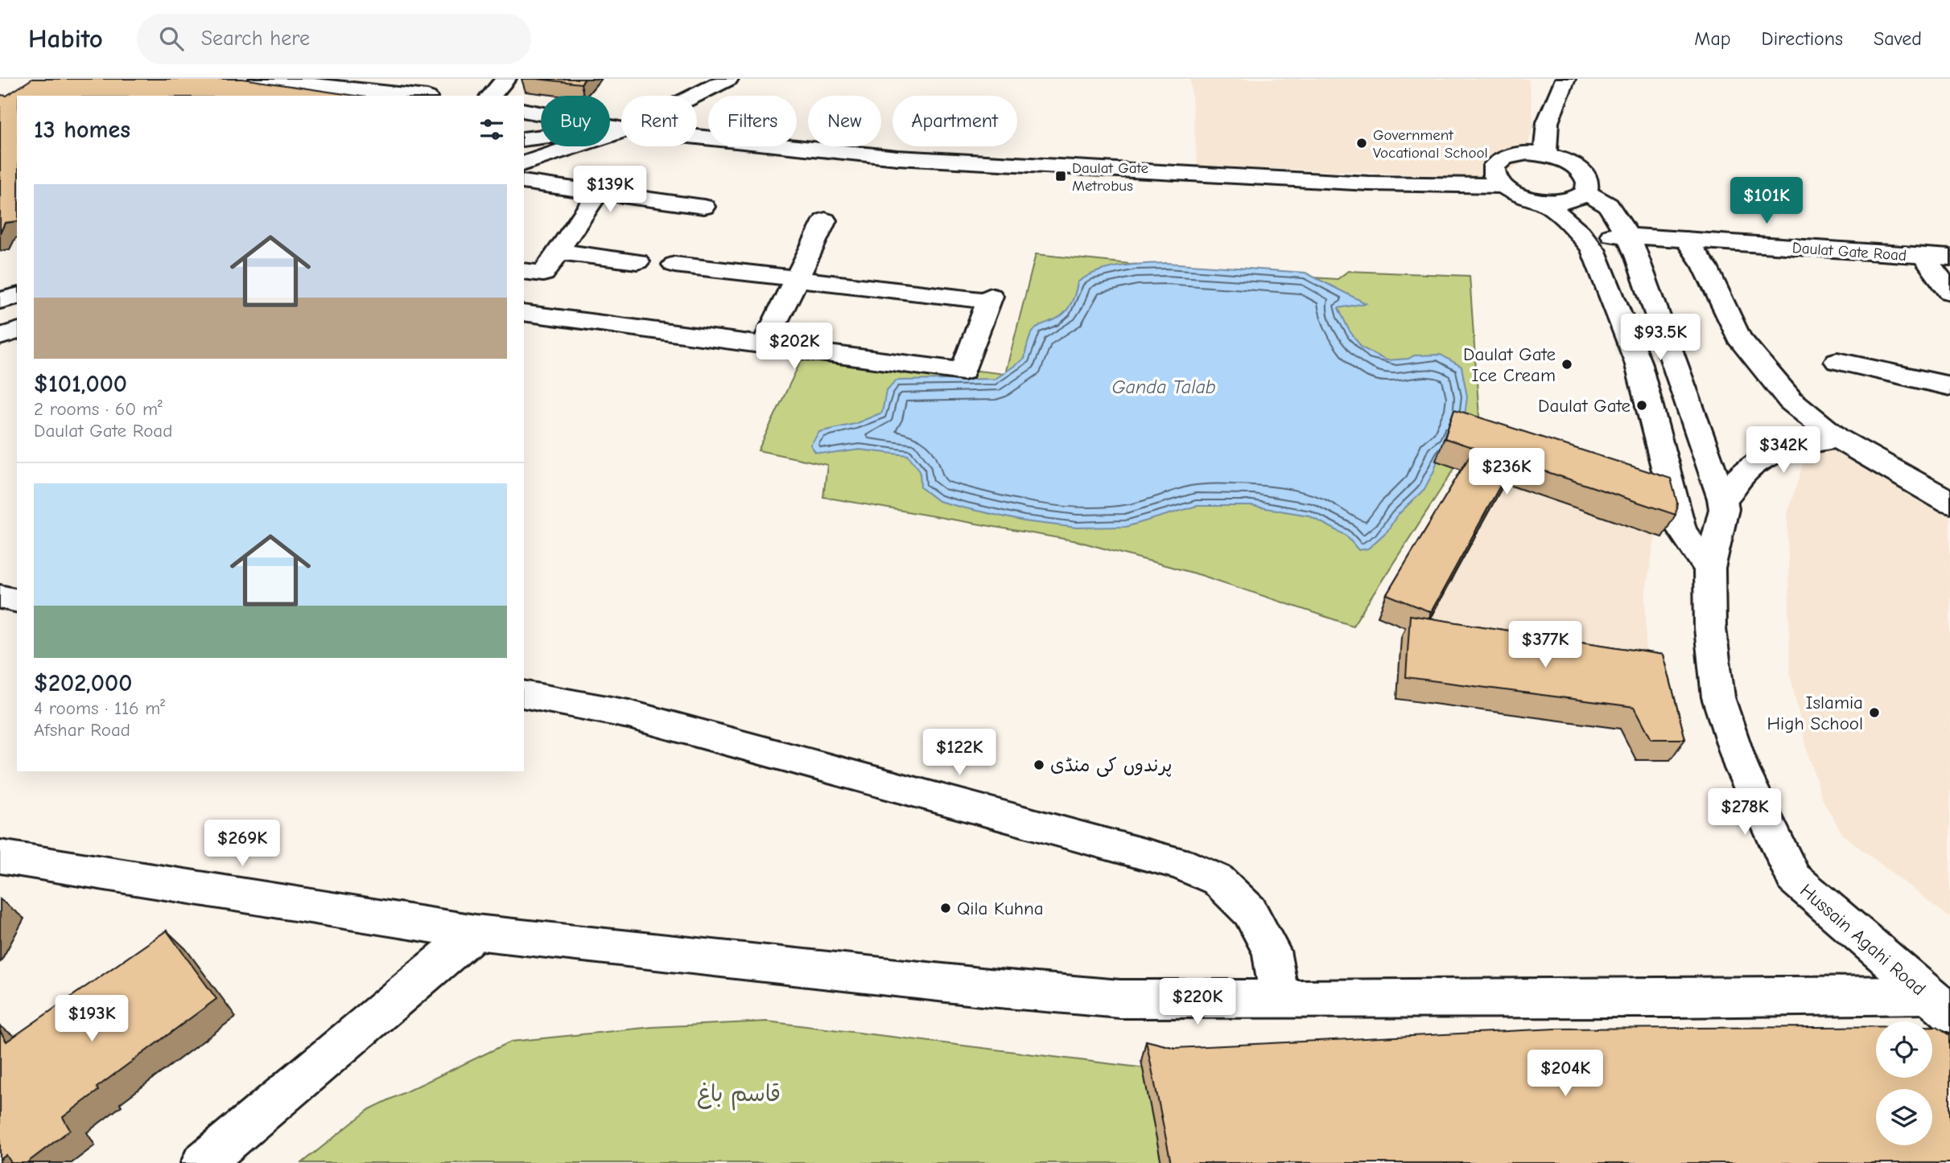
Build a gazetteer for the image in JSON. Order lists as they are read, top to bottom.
{
  "streets": {
    "main road": ["Daulat Gate Road", "Hussain Agahi Road"]
  },
  "crossings": [
    ["Daulat Gate Road", "Hussain Agahi Road"]
  ],
  "water": ["Ganda Talab"],
  "parks": ["قاسم باغ"],
  "places": {
    "other": [
      "Government Vocational School",
      "Daulat Gate Ice Cream",
      "Daulat Gate",
      "Islamia High School",
      "پرندوں کی منڈی",
      "Qila Kuhna"
    ],
    "transit": ["Daulat Gate Metrobus"]
  },
  "page": {
    "header": "Habito",
    "search": "Search here",
    "nav": ["Map", "Directions", "Saved"],
    "chip": [
      "Buy",
      "Rent",
      "Filters",
      "New",
      "Apartment"
    ],
    "heading": "13 homes",
    "list": [
      {
        "name": "$101,000",
        "note": "2 rooms · 60 m² · Daulat Gate Road"
      },
      {
        "name": "$202,000",
        "note": "4 rooms · 116 m² · Afshar Road"
      }
    ],
    "price": [
      "$139K",
      "$101K",
      "$93.5K",
      "$202K",
      "$342K",
      "$236K",
      "$377K",
      "$122K",
      "$278K",
      "$269K",
      "$220K",
      "$193K",
      "$204K"
    ]
  }
}
